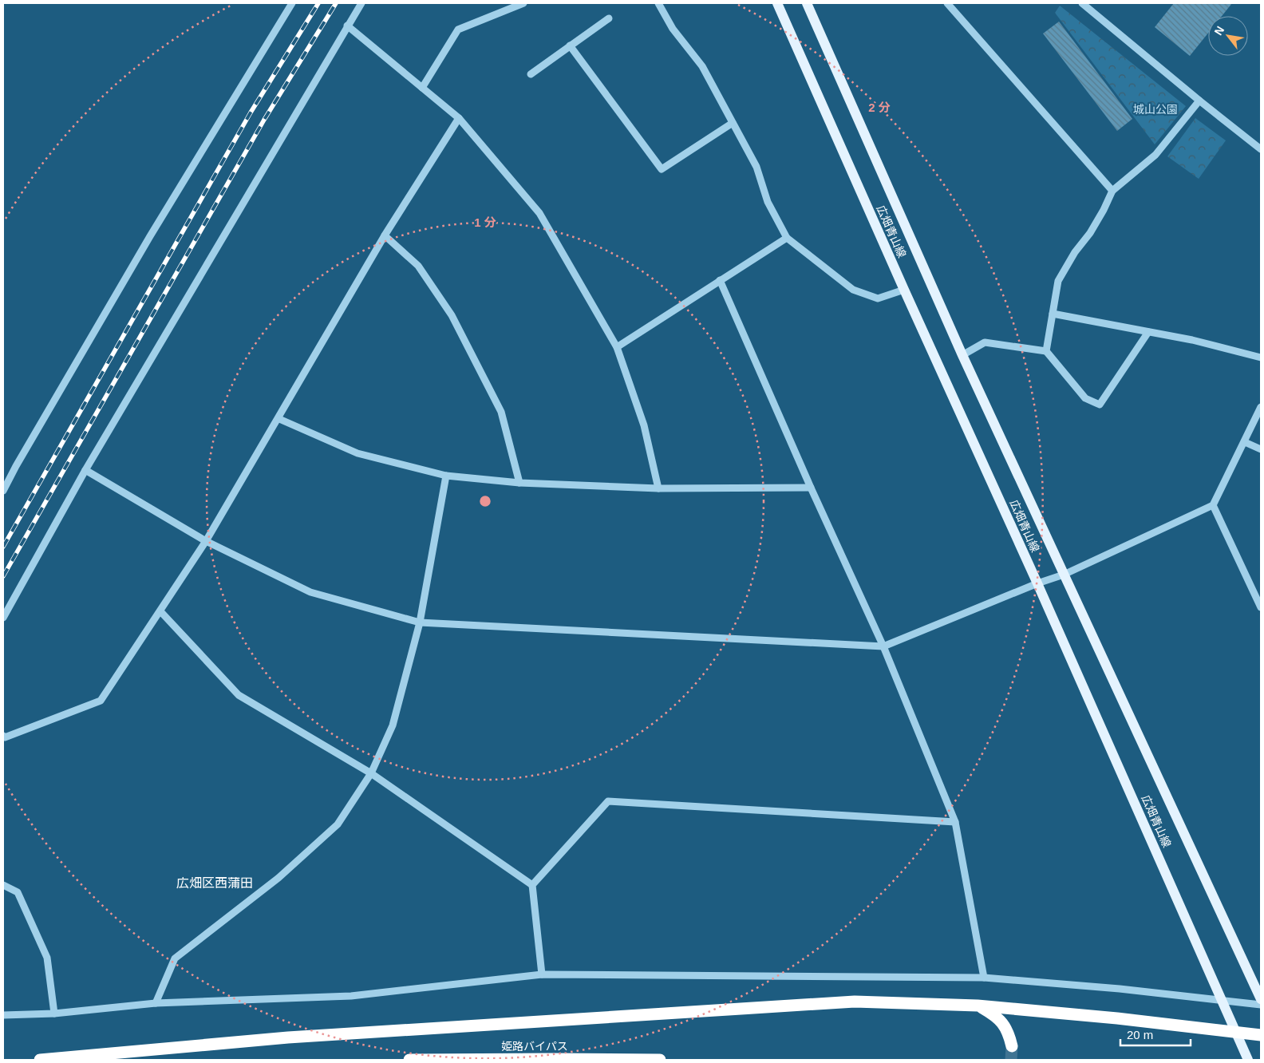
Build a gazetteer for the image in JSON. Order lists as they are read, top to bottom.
{
  "streets": {
    "highway": ["姫路バイパス"],
    "main road": ["広畑青山線"]
  },
  "districts": ["広畑区西蒲田"],
  "parks": ["城山公園"],
  "scale_bar": "20 m",
  "north": "top left",
  "rings": ["2 分", "1 分"]
}
